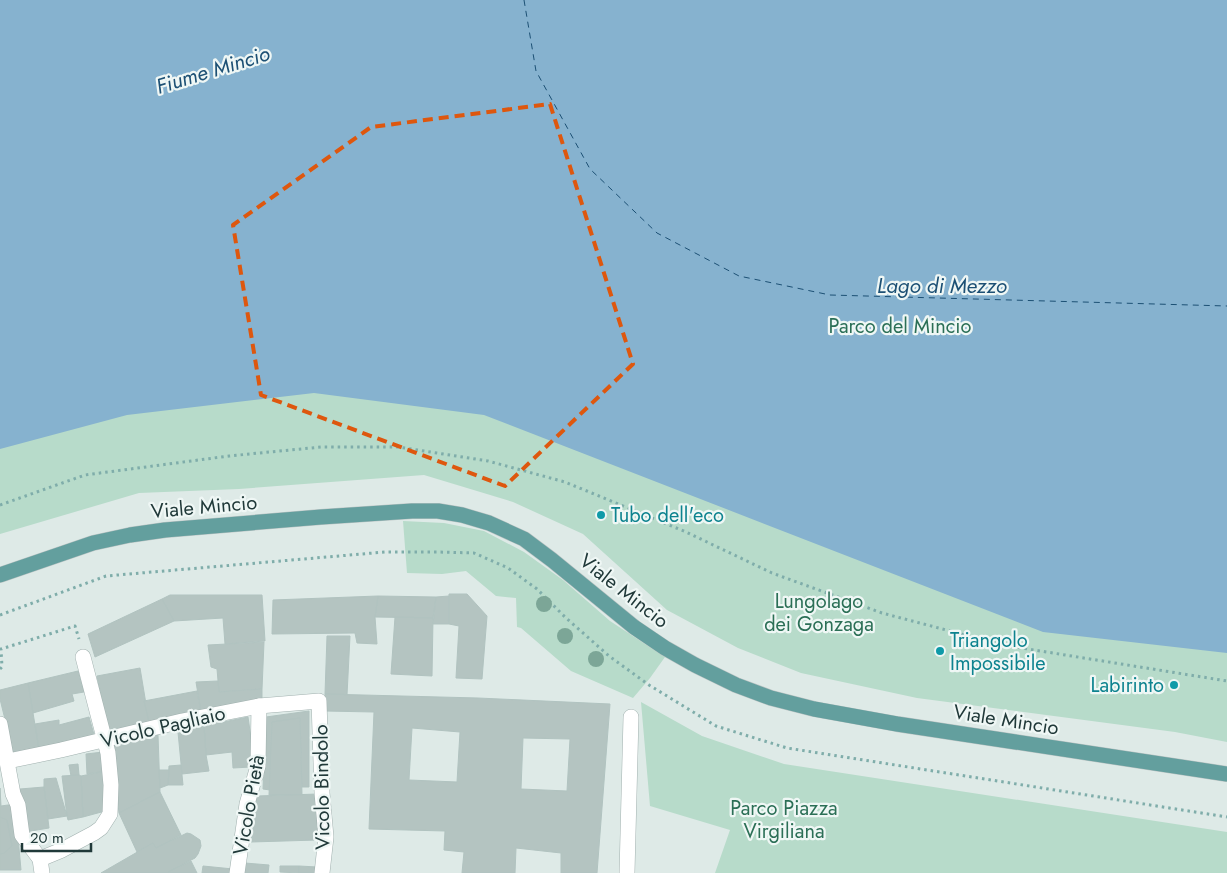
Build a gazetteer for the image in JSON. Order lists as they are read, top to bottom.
{
  "streets": {
    "main road": ["Viale Mincio"],
    "street": ["Vicolo Pagliaio", "Vicolo Bindolo", "Vicolo Pietà"]
  },
  "crossings": [
    ["Vicolo Pagliaio", "Vicolo Bindolo"],
    ["Vicolo Pagliaio", "Vicolo Pietà"]
  ],
  "water": ["Fiume Mincio", "Lago di Mezzo"],
  "parks": ["Parco del Mincio", "Lungolago dei Gonzaga", "Parco Piazza Virgiliana"],
  "places": ["Tubo dell'eco", "Triangolo Impossibile", "Labirinto"],
  "scale_bar": "20 m"
}
